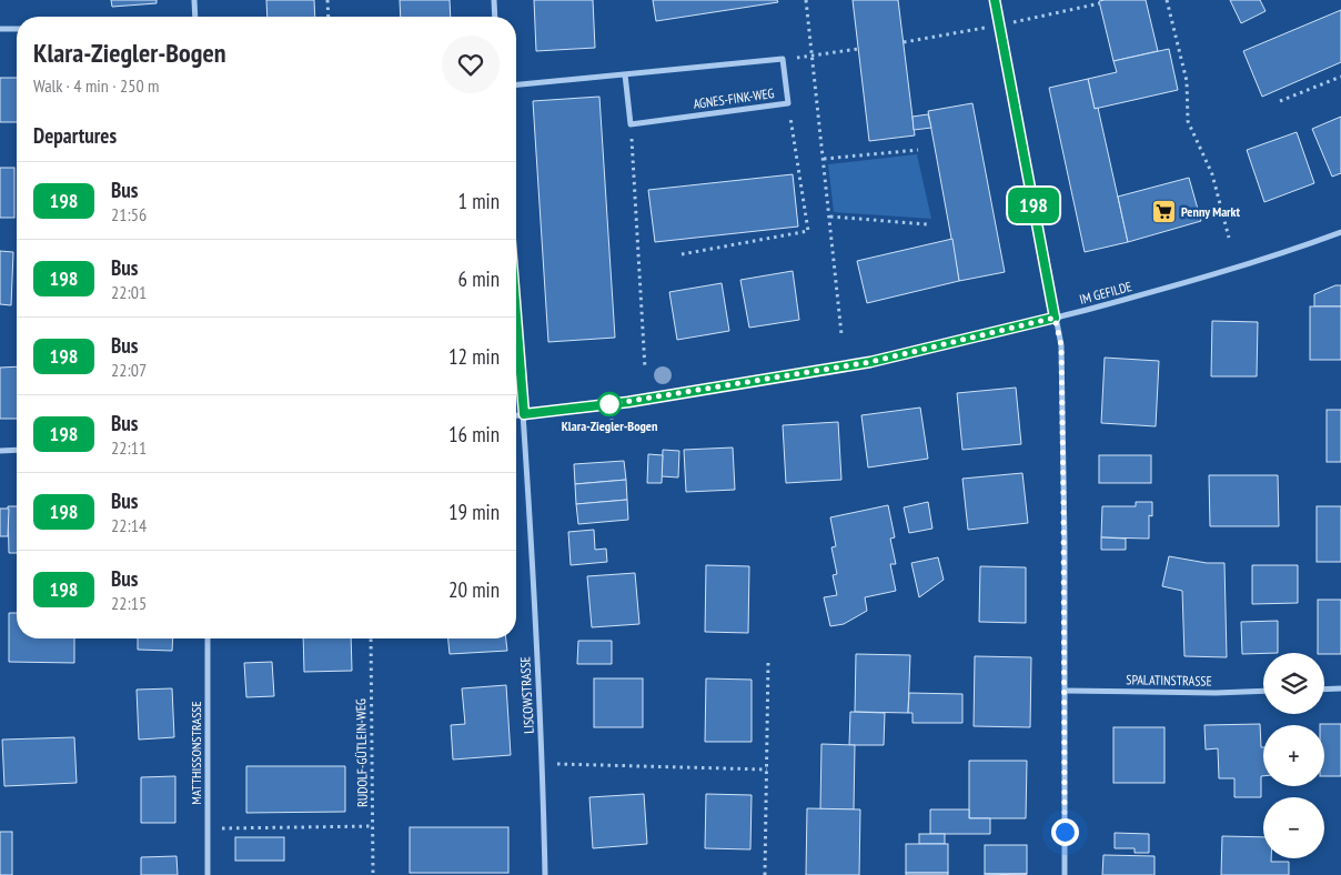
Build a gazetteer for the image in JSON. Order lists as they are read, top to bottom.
{
  "streets": {
    "street": [
      "AGNES-FINK-WEG",
      "IM GEFILDE",
      "SPALATINSTRASSE",
      "LISCOWSTRASSE",
      "MATTHISSONSTRASSE"
    ],
    "path": ["RUDOLF-GÜTLEIN-WEG"]
  },
  "crossings": [
    ["IM GEFILDE", "LISCOWSTRASSE"]
  ],
  "places": {
    "supermarket": ["Penny Markt"],
    "other": ["Klara-Ziegler-Bogen"]
  },
  "lines": ["bus line 198"],
  "page": {
    "on_map": "198",
    "heading": [
      ["Klara-Ziegler-Bogen", "Walk · 4 min · 250 m"],
      "Departures"
    ],
    "list": [
      {
        "mark": "198",
        "name": "Bus",
        "note": "21:56",
        "value": "1 min"
      },
      {
        "mark": "198",
        "name": "Bus",
        "note": "22:01",
        "value": "6 min"
      },
      {
        "mark": "198",
        "name": "Bus",
        "note": "22:07",
        "value": "12 min"
      },
      {
        "mark": "198",
        "name": "Bus",
        "note": "22:11",
        "value": "16 min"
      },
      {
        "mark": "198",
        "name": "Bus",
        "note": "22:14",
        "value": "19 min"
      },
      {
        "mark": "198",
        "name": "Bus",
        "note": "22:15",
        "value": "20 min"
      }
    ],
    "map_buttons": ["+", "−"]
  }
}
